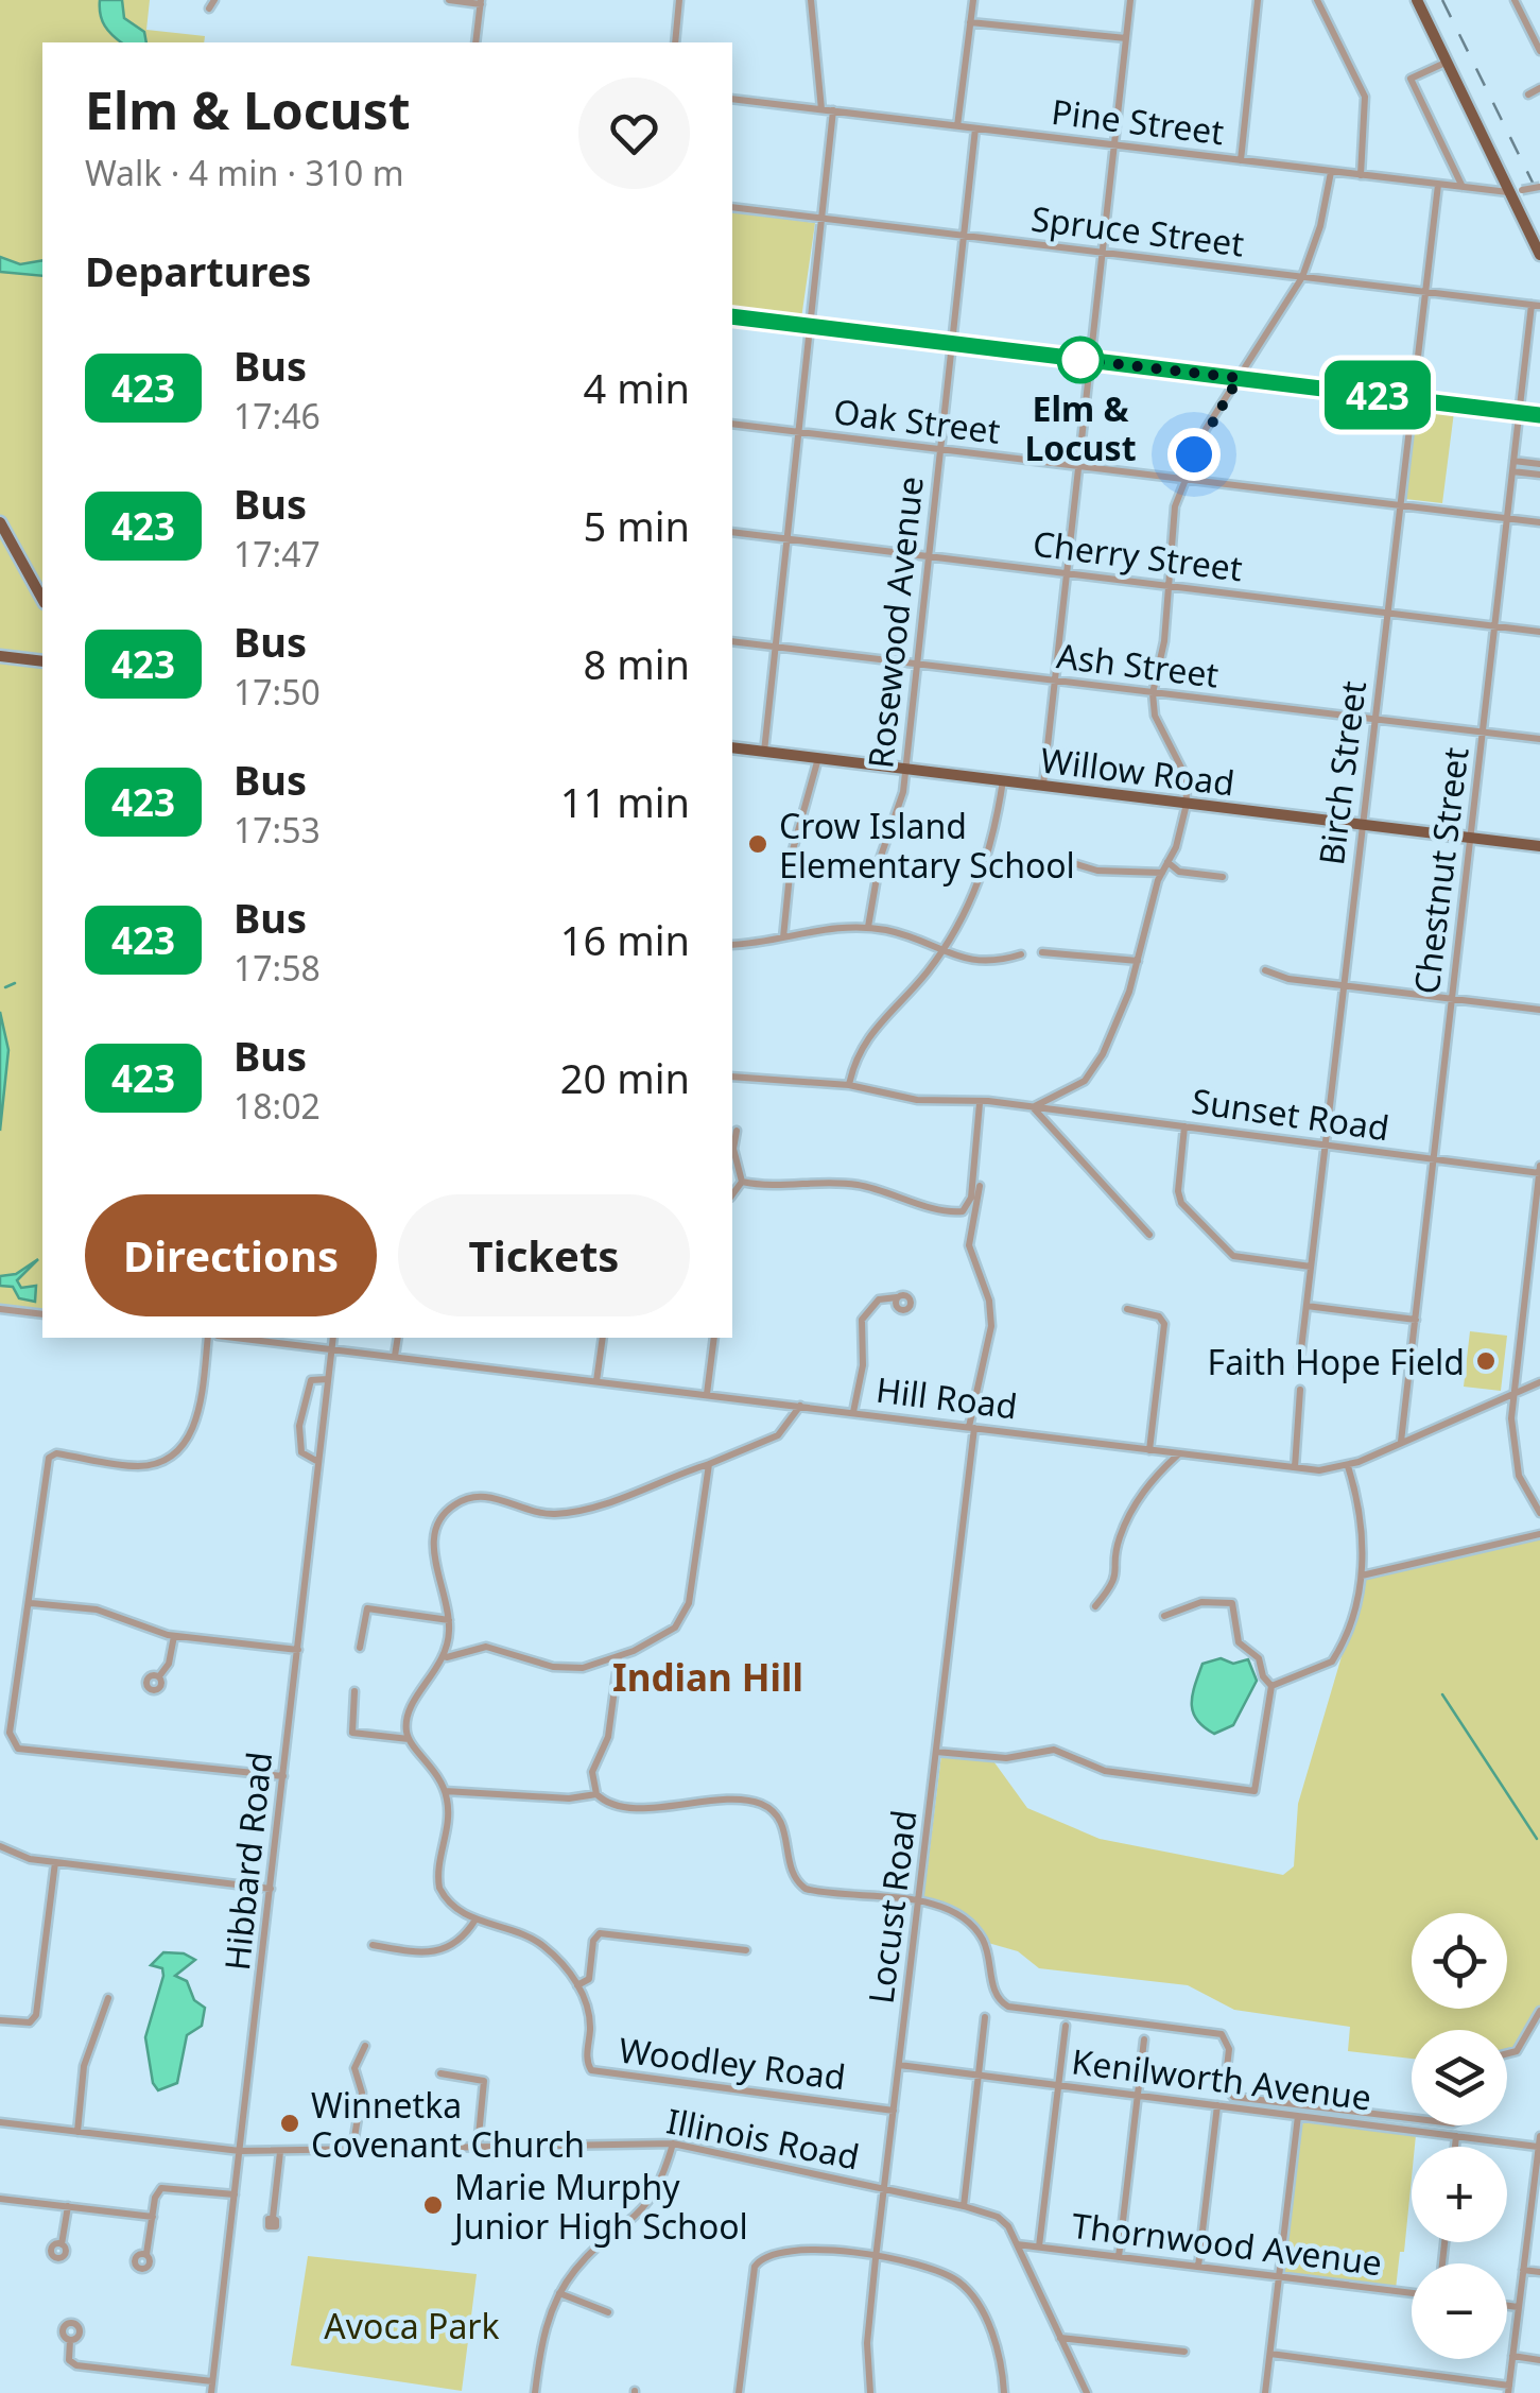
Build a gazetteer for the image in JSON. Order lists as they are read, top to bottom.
{
  "streets": {
    "main road": ["Willow Road"],
    "street": [
      "Pine Street",
      "Spruce Street",
      "Oak Street",
      "Cherry Street",
      "Rosewood Avenue",
      "Ash Street",
      "Birch Street",
      "Chestnut Street",
      "Sunset Road",
      "Hill Road",
      "Hibbard Road",
      "Locust Road",
      "Woodley Road",
      "Kenilworth Avenue",
      "Illinois Road",
      "Thornwood Avenue"
    ]
  },
  "crossings": [
    ["Pine Street", "Rosewood Avenue"],
    ["Pine Street", "Birch Street"],
    ["Spruce Street", "Rosewood Avenue"],
    ["Spruce Street", "Birch Street"],
    ["Spruce Street", "Chestnut Street"],
    ["Oak Street", "Rosewood Avenue"],
    ["Oak Street", "Birch Street"],
    ["Oak Street", "Chestnut Street"],
    ["Cherry Street", "Rosewood Avenue"],
    ["Cherry Street", "Birch Street"],
    ["Cherry Street", "Chestnut Street"],
    ["Rosewood Avenue", "Ash Street"],
    ["Rosewood Avenue", "Willow Road"],
    ["Ash Street", "Birch Street"],
    ["Ash Street", "Chestnut Street"],
    ["Willow Road", "Birch Street"],
    ["Willow Road", "Chestnut Street"],
    ["Birch Street", "Sunset Road"],
    ["Chestnut Street", "Sunset Road"],
    ["Chestnut Street", "Hill Road"],
    ["Hill Road", "Hibbard Road"],
    ["Hill Road", "Locust Road"],
    ["Hibbard Road", "Illinois Road"],
    ["Locust Road", "Woodley Road"],
    ["Locust Road", "Kenilworth Avenue"],
    ["Locust Road", "Illinois Road"],
    ["Illinois Road", "Thornwood Avenue"]
  ],
  "districts": ["Indian Hill"],
  "parks": ["Avoca Park"],
  "places": [
    "Elm & Locust",
    "Crow Island Elementary School",
    "Faith Hope Field",
    "Winnetka Covenant Church",
    "Marie Murphy Junior High School"
  ],
  "lines": ["bus line 423"],
  "page": {
    "on_map": "423",
    "heading": [
      ["Elm & Locust", "Walk · 4 min · 310 m"],
      "Departures"
    ],
    "list": [
      {
        "mark": "423",
        "name": "Bus",
        "note": "17:46",
        "value": "4 min"
      },
      {
        "mark": "423",
        "name": "Bus",
        "note": "17:47",
        "value": "5 min"
      },
      {
        "mark": "423",
        "name": "Bus",
        "note": "17:50",
        "value": "8 min"
      },
      {
        "mark": "423",
        "name": "Bus",
        "note": "17:53",
        "value": "11 min"
      },
      {
        "mark": "423",
        "name": "Bus",
        "note": "17:58",
        "value": "16 min"
      },
      {
        "mark": "423",
        "name": "Bus",
        "note": "18:02",
        "value": "20 min"
      }
    ],
    "buttons": ["Directions", "Tickets"],
    "map_buttons": ["+", "−"]
  }
}
